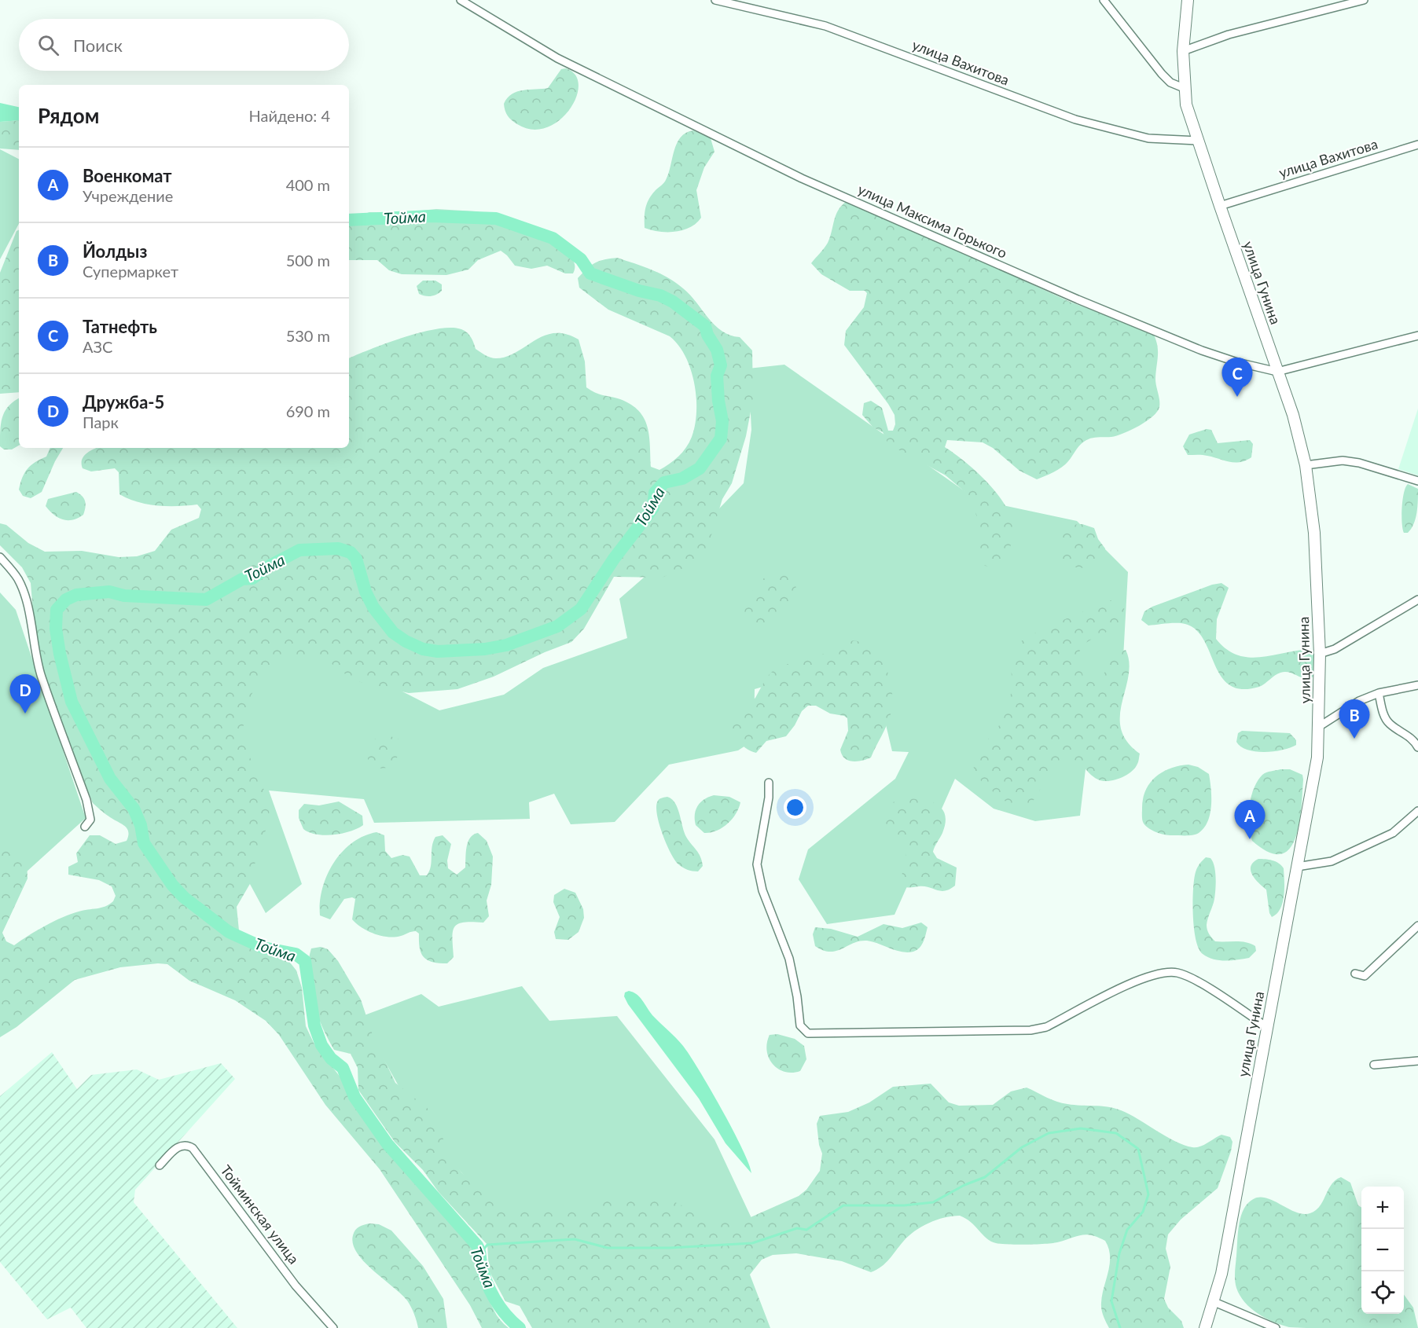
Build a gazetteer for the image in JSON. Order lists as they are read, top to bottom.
{
  "streets": {
    "main road": ["улица Гунина"],
    "street": ["улица Вахитова", "улица Максима Горького", "Тойминская улица"]
  },
  "crossings": [
    ["улица Вахитова", "улица Гунина"],
    ["улица Максима Горького", "улица Гунина"]
  ],
  "water": ["Тойма"],
  "page": {
    "search": "Поиск",
    "heading": ["Рядом", "Найдено: 4"],
    "list": [
      {
        "mark": "A",
        "name": "Военкомат",
        "note": "Учреждение",
        "value": "400 m"
      },
      {
        "mark": "B",
        "name": "Йолдыз",
        "note": "Супермаркет",
        "value": "500 m"
      },
      {
        "mark": "C",
        "name": "Татнефть",
        "note": "АЗС",
        "value": "530 m"
      },
      {
        "mark": "D",
        "name": "Дружба-5",
        "note": "Парк",
        "value": "690 m"
      }
    ],
    "pins": [
      "C",
      "D",
      "B",
      "A"
    ],
    "map_buttons": ["+", "−"]
  }
}
